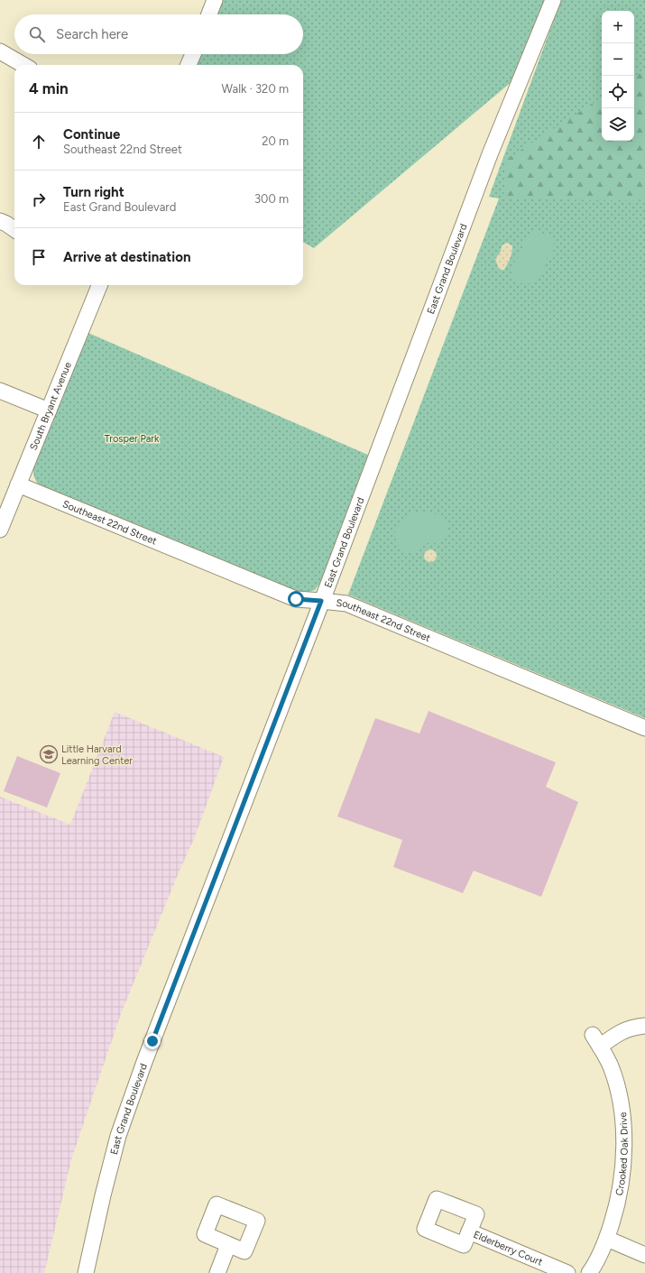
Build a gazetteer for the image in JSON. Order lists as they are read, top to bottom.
{
  "streets": {
    "street": [
      "East Grand Boulevard",
      "South Bryant Avenue",
      "Southeast 22nd Street",
      "Crooked Oak Drive",
      "Elderberry Court"
    ]
  },
  "crossings": [
    ["East Grand Boulevard", "Southeast 22nd Street"],
    ["South Bryant Avenue", "Southeast 22nd Street"]
  ],
  "parks": ["Trosper Park"],
  "places": {
    "school or university": ["Little Harvard Learning Center"]
  },
  "page": {
    "map_buttons": ["+", "−"],
    "search": "Search here",
    "heading": ["4 min", "Walk · 320 m"],
    "list": [
      ["Continue", "Southeast 22nd Street", "20 m"],
      ["Turn right", "East Grand Boulevard", "300 m"],
      "Arrive at destination"
    ]
  }
}
